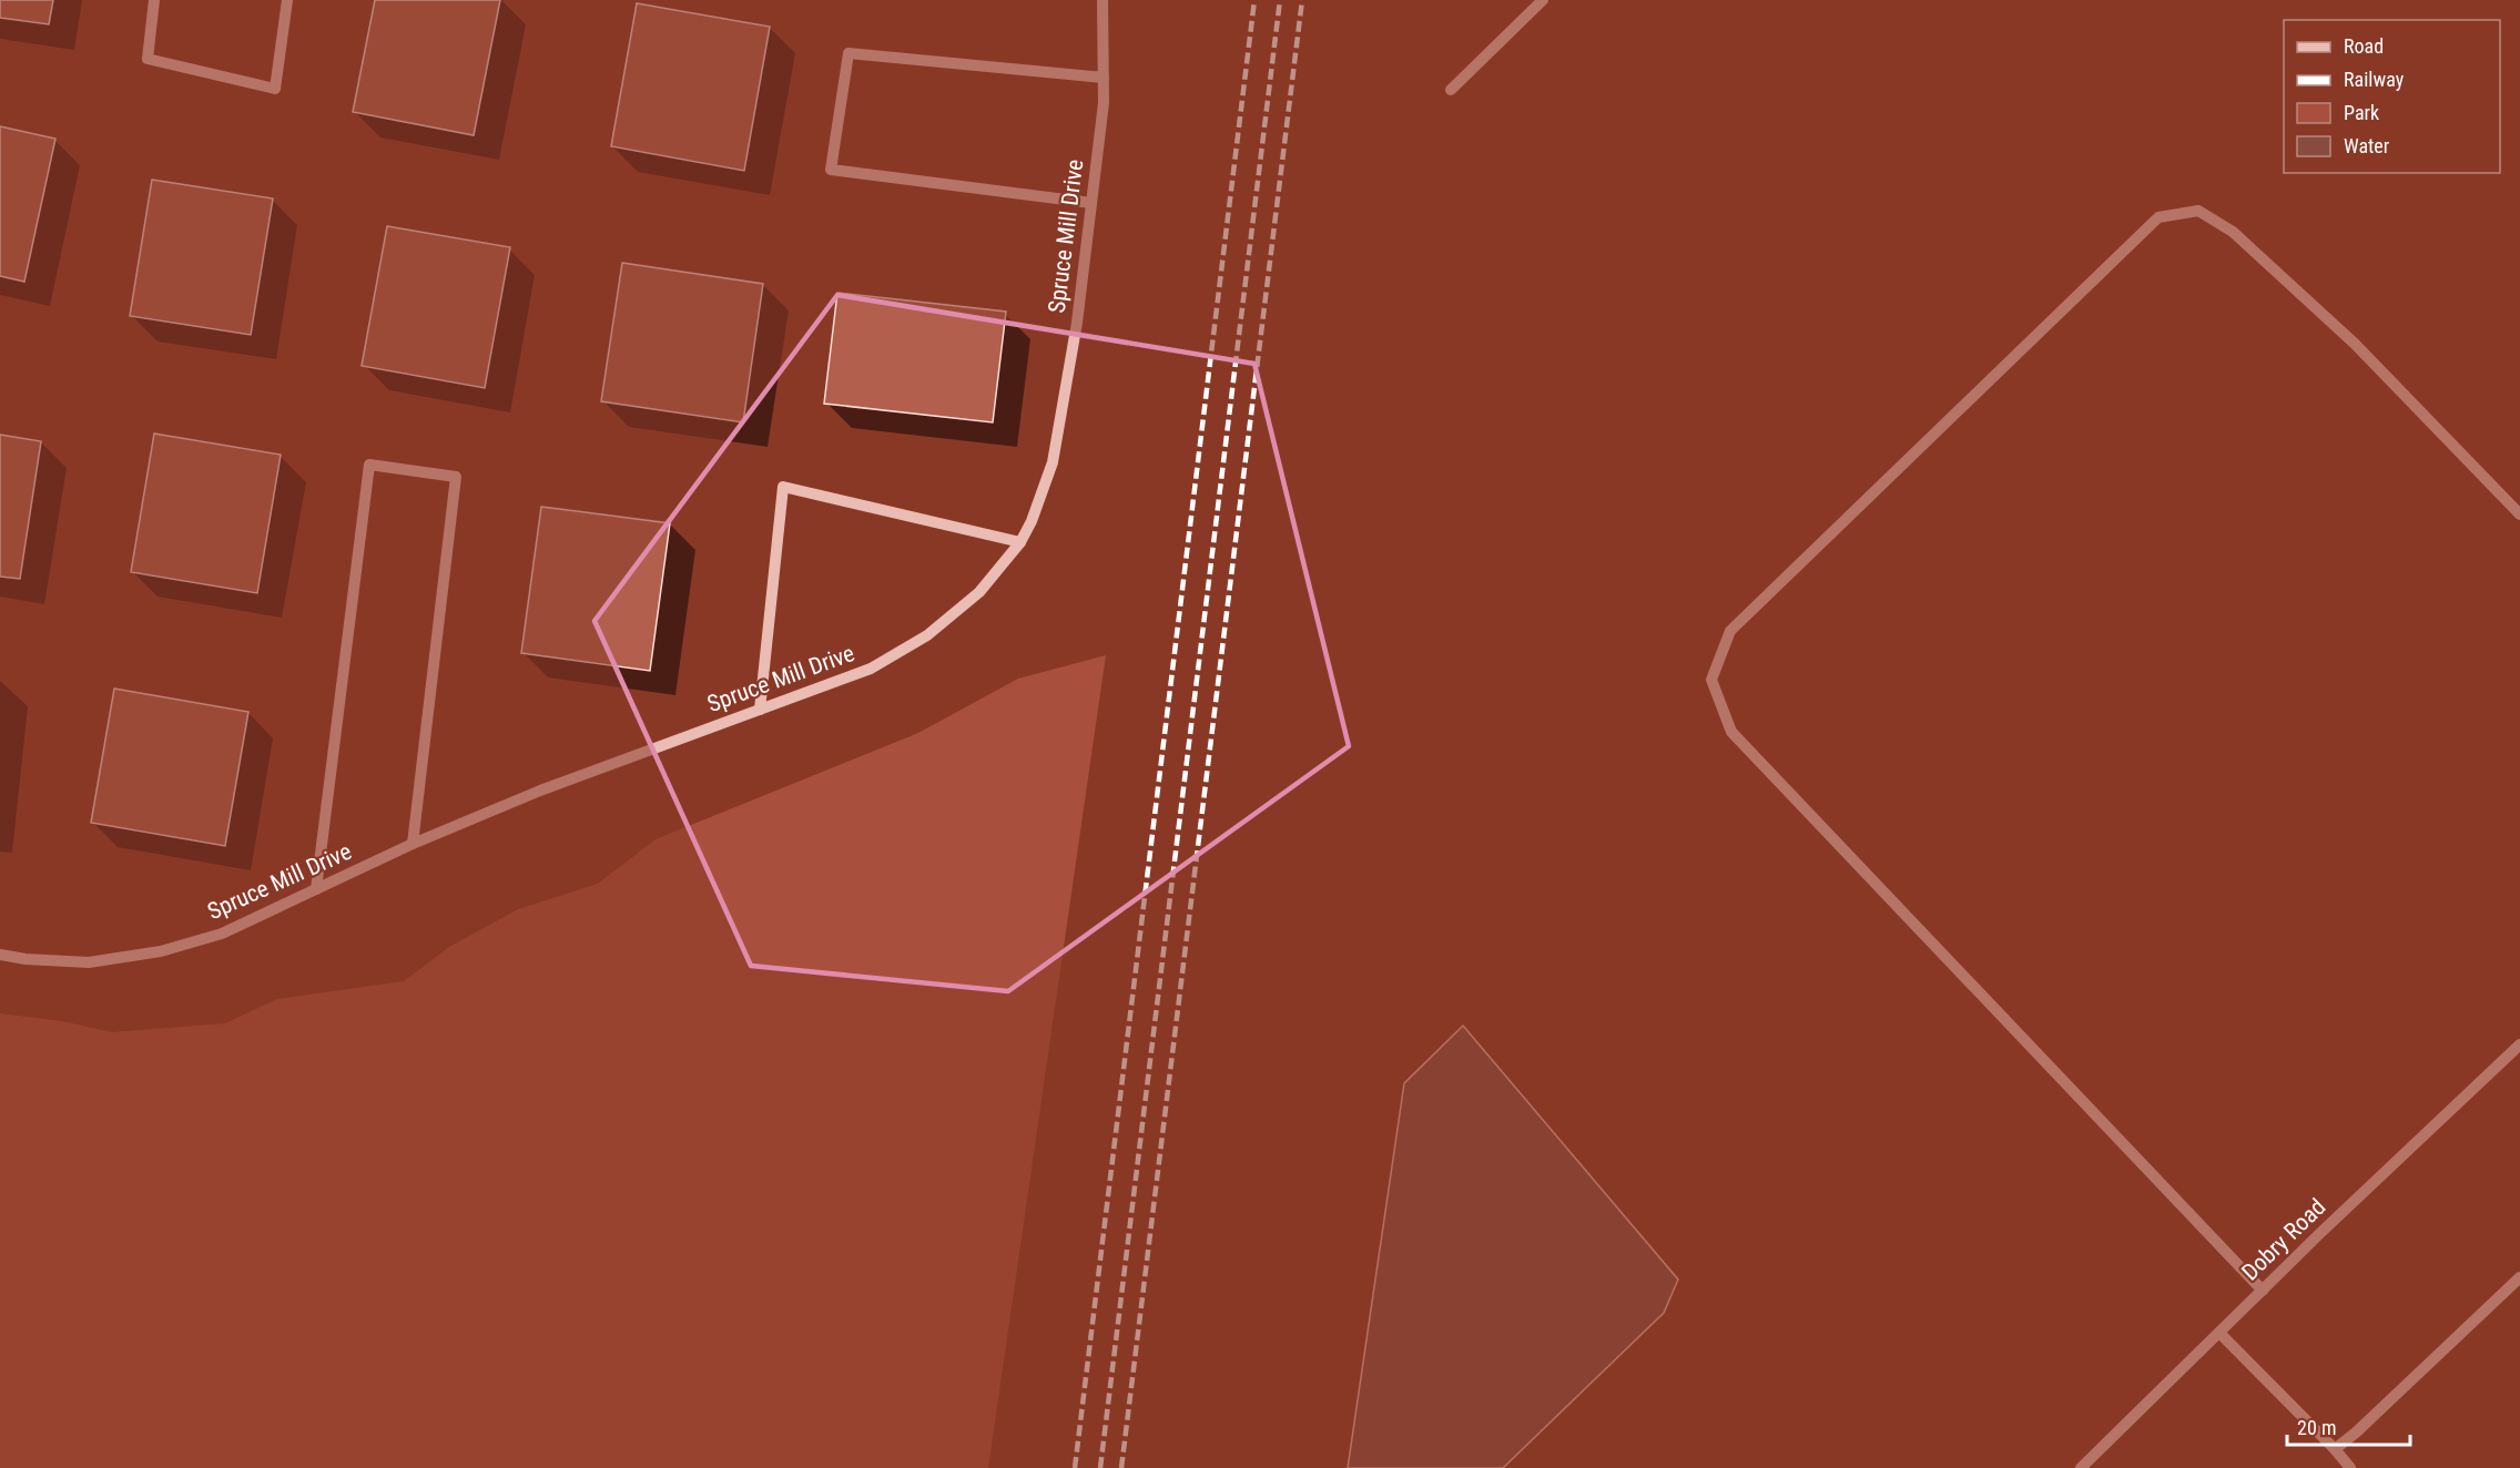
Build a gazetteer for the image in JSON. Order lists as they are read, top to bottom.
{
  "streets": {
    "street": ["Spruce Mill Drive", "Dobry Road"]
  },
  "legend": [
    "Road",
    "Railway",
    "Park",
    "Water"
  ],
  "scale_bar": "20 m"
}
